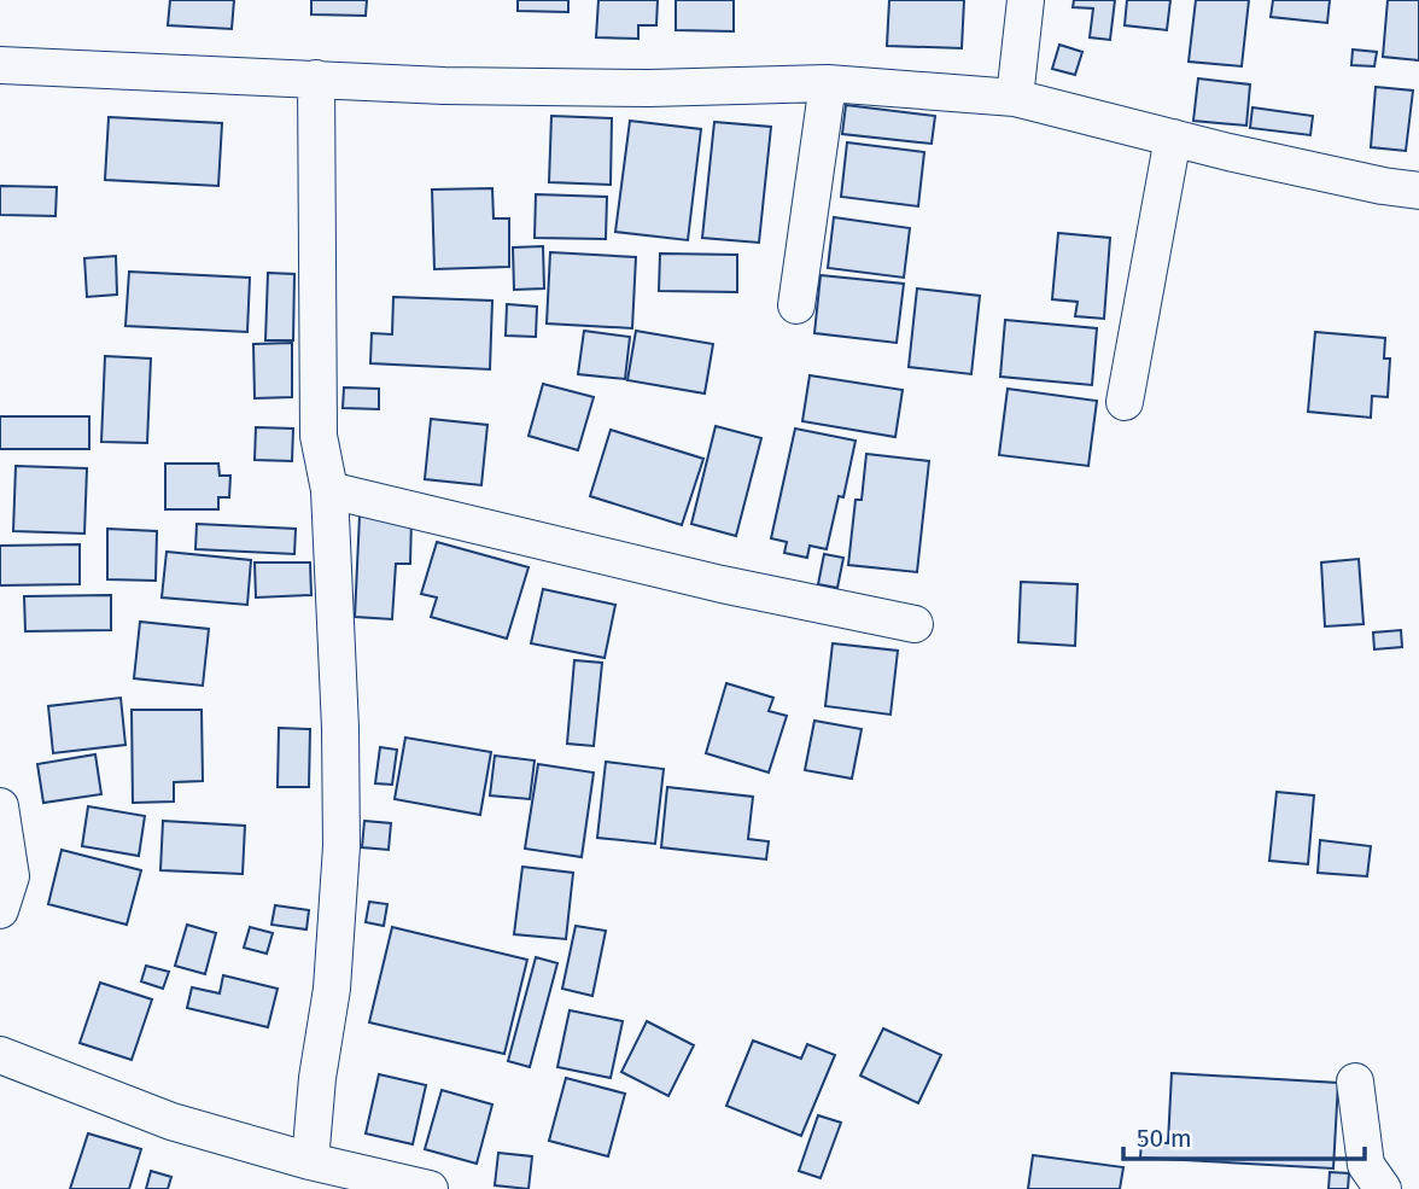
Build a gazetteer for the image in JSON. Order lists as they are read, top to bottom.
{
  "scale_bar": "50 m"
}
